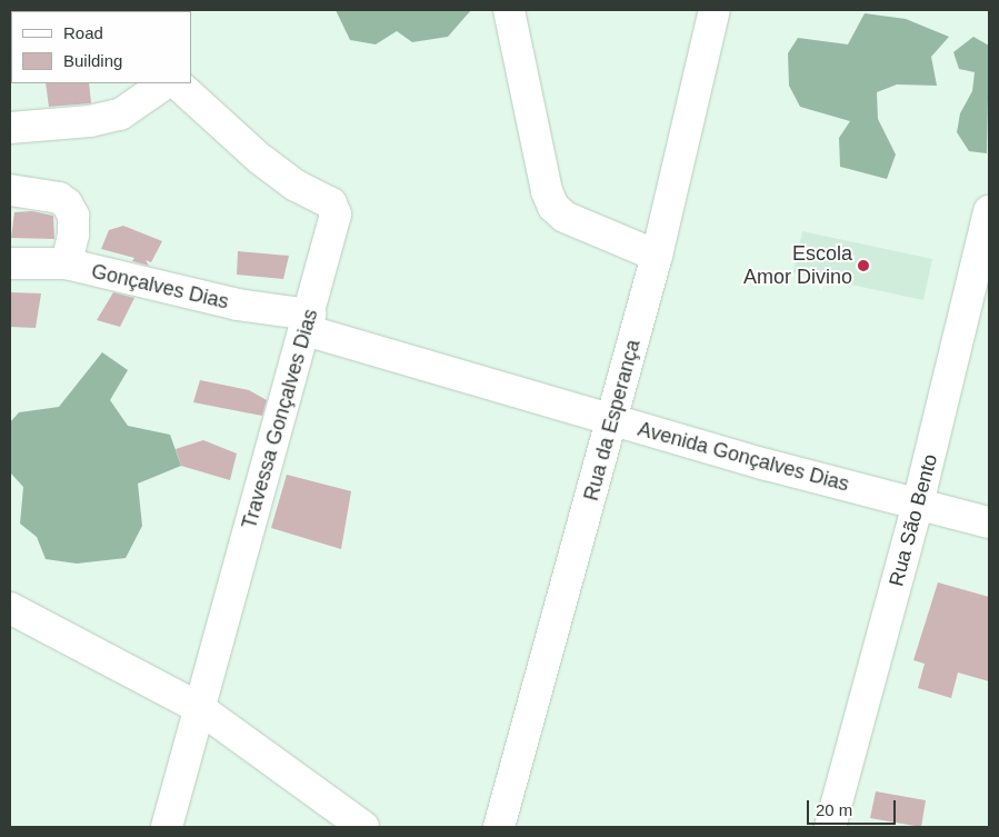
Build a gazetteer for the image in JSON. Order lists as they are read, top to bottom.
{
  "streets": {
    "street": [
      "Gonçalves Dias",
      "Travessa Gonçalves Dias",
      "Rua da Esperança",
      "Avenida Gonçalves Dias",
      "Rua São Bento"
    ]
  },
  "crossings": [
    ["Gonçalves Dias", "Travessa Gonçalves Dias"],
    ["Gonçalves Dias", "Avenida Gonçalves Dias"],
    ["Travessa Gonçalves Dias", "Avenida Gonçalves Dias"],
    ["Rua da Esperança", "Avenida Gonçalves Dias"],
    ["Avenida Gonçalves Dias", "Rua São Bento"]
  ],
  "places": ["Escola Amor Divino"],
  "legend": ["Road", "Building"],
  "scale_bar": "20 m"
}
